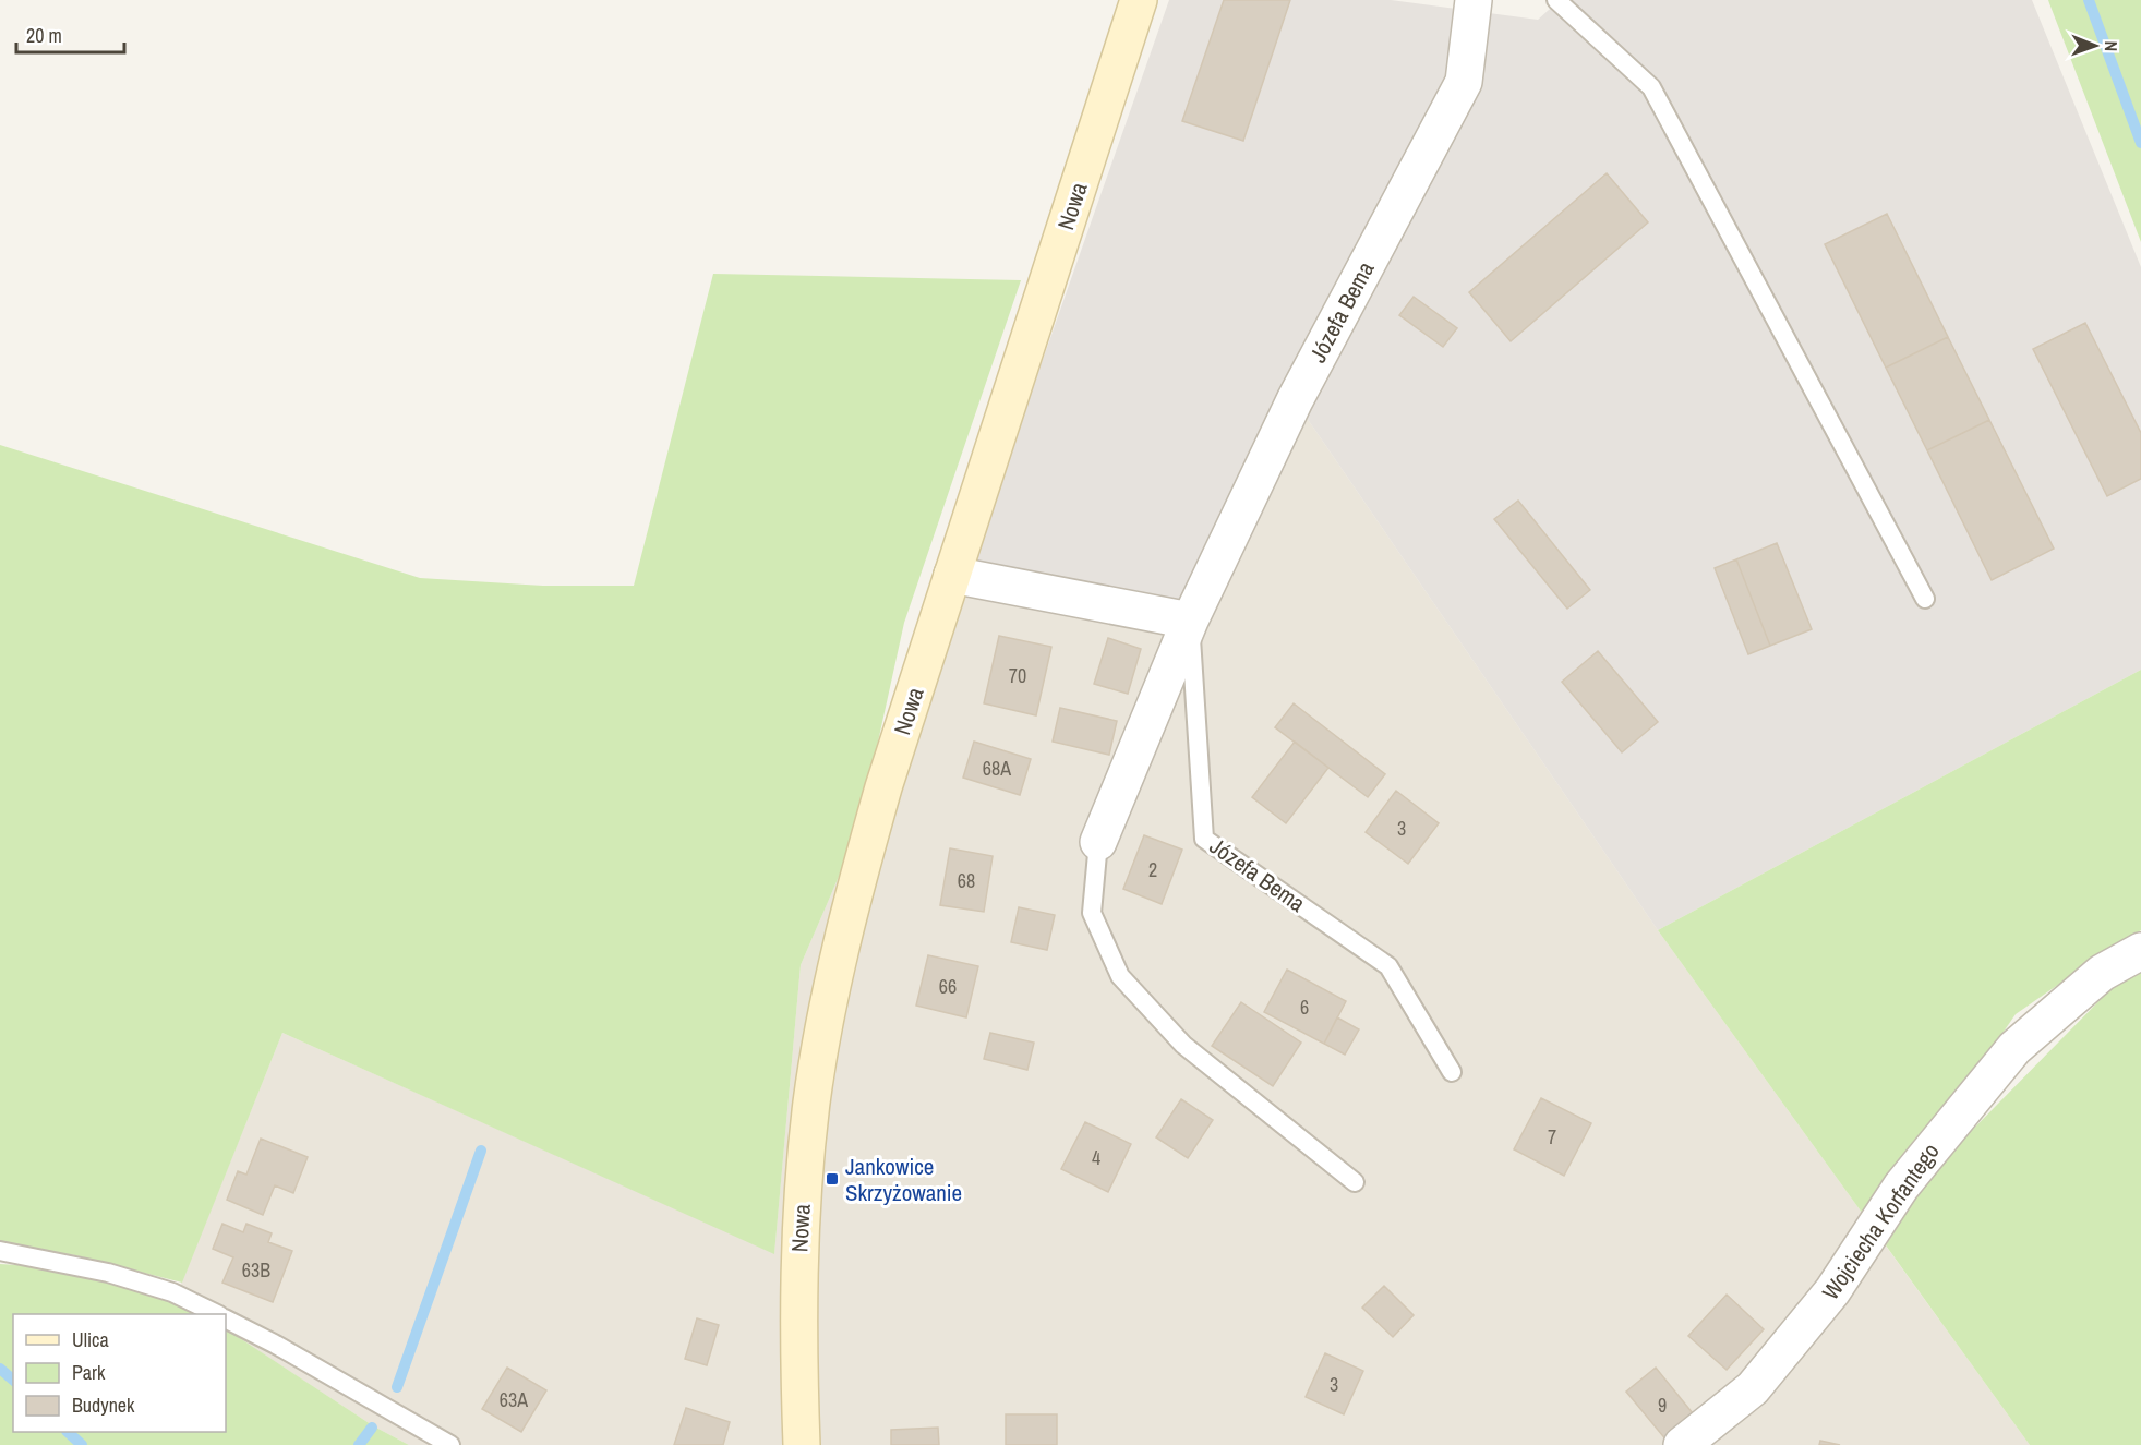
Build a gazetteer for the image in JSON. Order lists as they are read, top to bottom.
{
  "streets": {
    "street": ["Nowa", "Józefa Bema", "Wojciecha Korfantego"]
  },
  "places": {
    "transit": ["Jankowice Skrzyżowanie"]
  },
  "house_numbers": [
    "70",
    "68A",
    "3",
    "2",
    "68",
    "66",
    "6",
    "7",
    "4",
    "63B",
    "3",
    "63A",
    "9"
  ],
  "legend": ["Ulica", "Park", "Budynek"],
  "scale_bar": "20 m",
  "north": "right"
}
